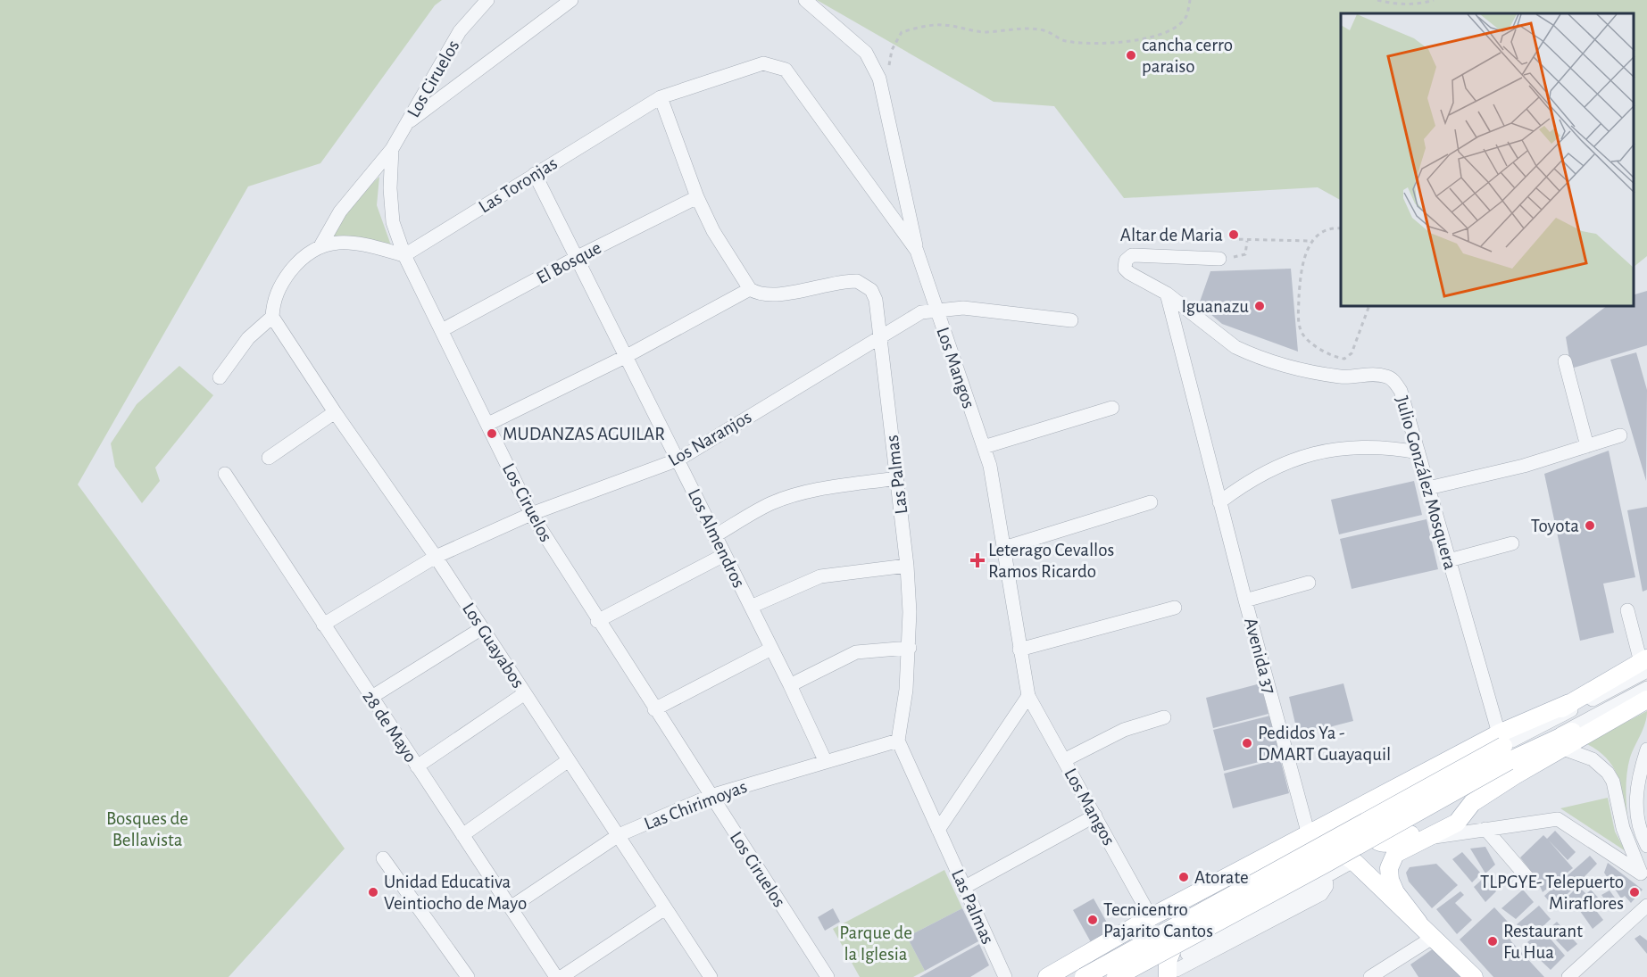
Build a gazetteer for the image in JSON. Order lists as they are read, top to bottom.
{
  "streets": {
    "street": [
      "Los Ciruelos",
      "Las Toronjas",
      "El Bosque",
      "Los Mangos",
      "Los Naranjos",
      "Las Palmas",
      "Julio González Mosquera",
      "Los Almendros",
      "Los Guayabos",
      "Avenida 37",
      "28 de Mayo",
      "Las Chirimoyas"
    ]
  },
  "crossings": [
    ["Los Ciruelos", "Las Toronjas"],
    ["Los Ciruelos", "El Bosque"],
    ["Los Ciruelos", "Los Naranjos"],
    ["Los Ciruelos", "Las Chirimoyas"],
    ["Las Toronjas", "Los Mangos"],
    ["Las Toronjas", "Los Almendros"],
    ["El Bosque", "Los Almendros"],
    ["Los Mangos", "Los Naranjos"],
    ["Los Naranjos", "Las Palmas"],
    ["Los Naranjos", "Los Almendros"],
    ["Los Naranjos", "Los Guayabos"],
    ["Los Naranjos", "28 de Mayo"],
    ["Las Palmas", "Las Chirimoyas"],
    ["Julio González Mosquera", "Avenida 37"],
    ["Los Almendros", "Las Chirimoyas"],
    ["Los Guayabos", "Las Chirimoyas"],
    ["28 de Mayo", "Las Chirimoyas"]
  ],
  "parks": ["Bosques de Bellavista", "Parque de la Iglesia"],
  "places": {
    "other": [
      "cancha cerro paraiso",
      "Altar de Maria",
      "Iguanazu",
      "MUDANZAS AGUILAR",
      "Toyota",
      "Pedidos Ya - DMART Guayaquil",
      "Atorate",
      "Unidad Educativa Veintiocho de Mayo",
      "TLPGYE- Telepuerto Miraflores",
      "Tecnicentro Pajarito Cantos",
      "Restaurant Fu Hua"
    ],
    "health": ["Leterago Cevallos Ramos Ricardo"]
  }
}
